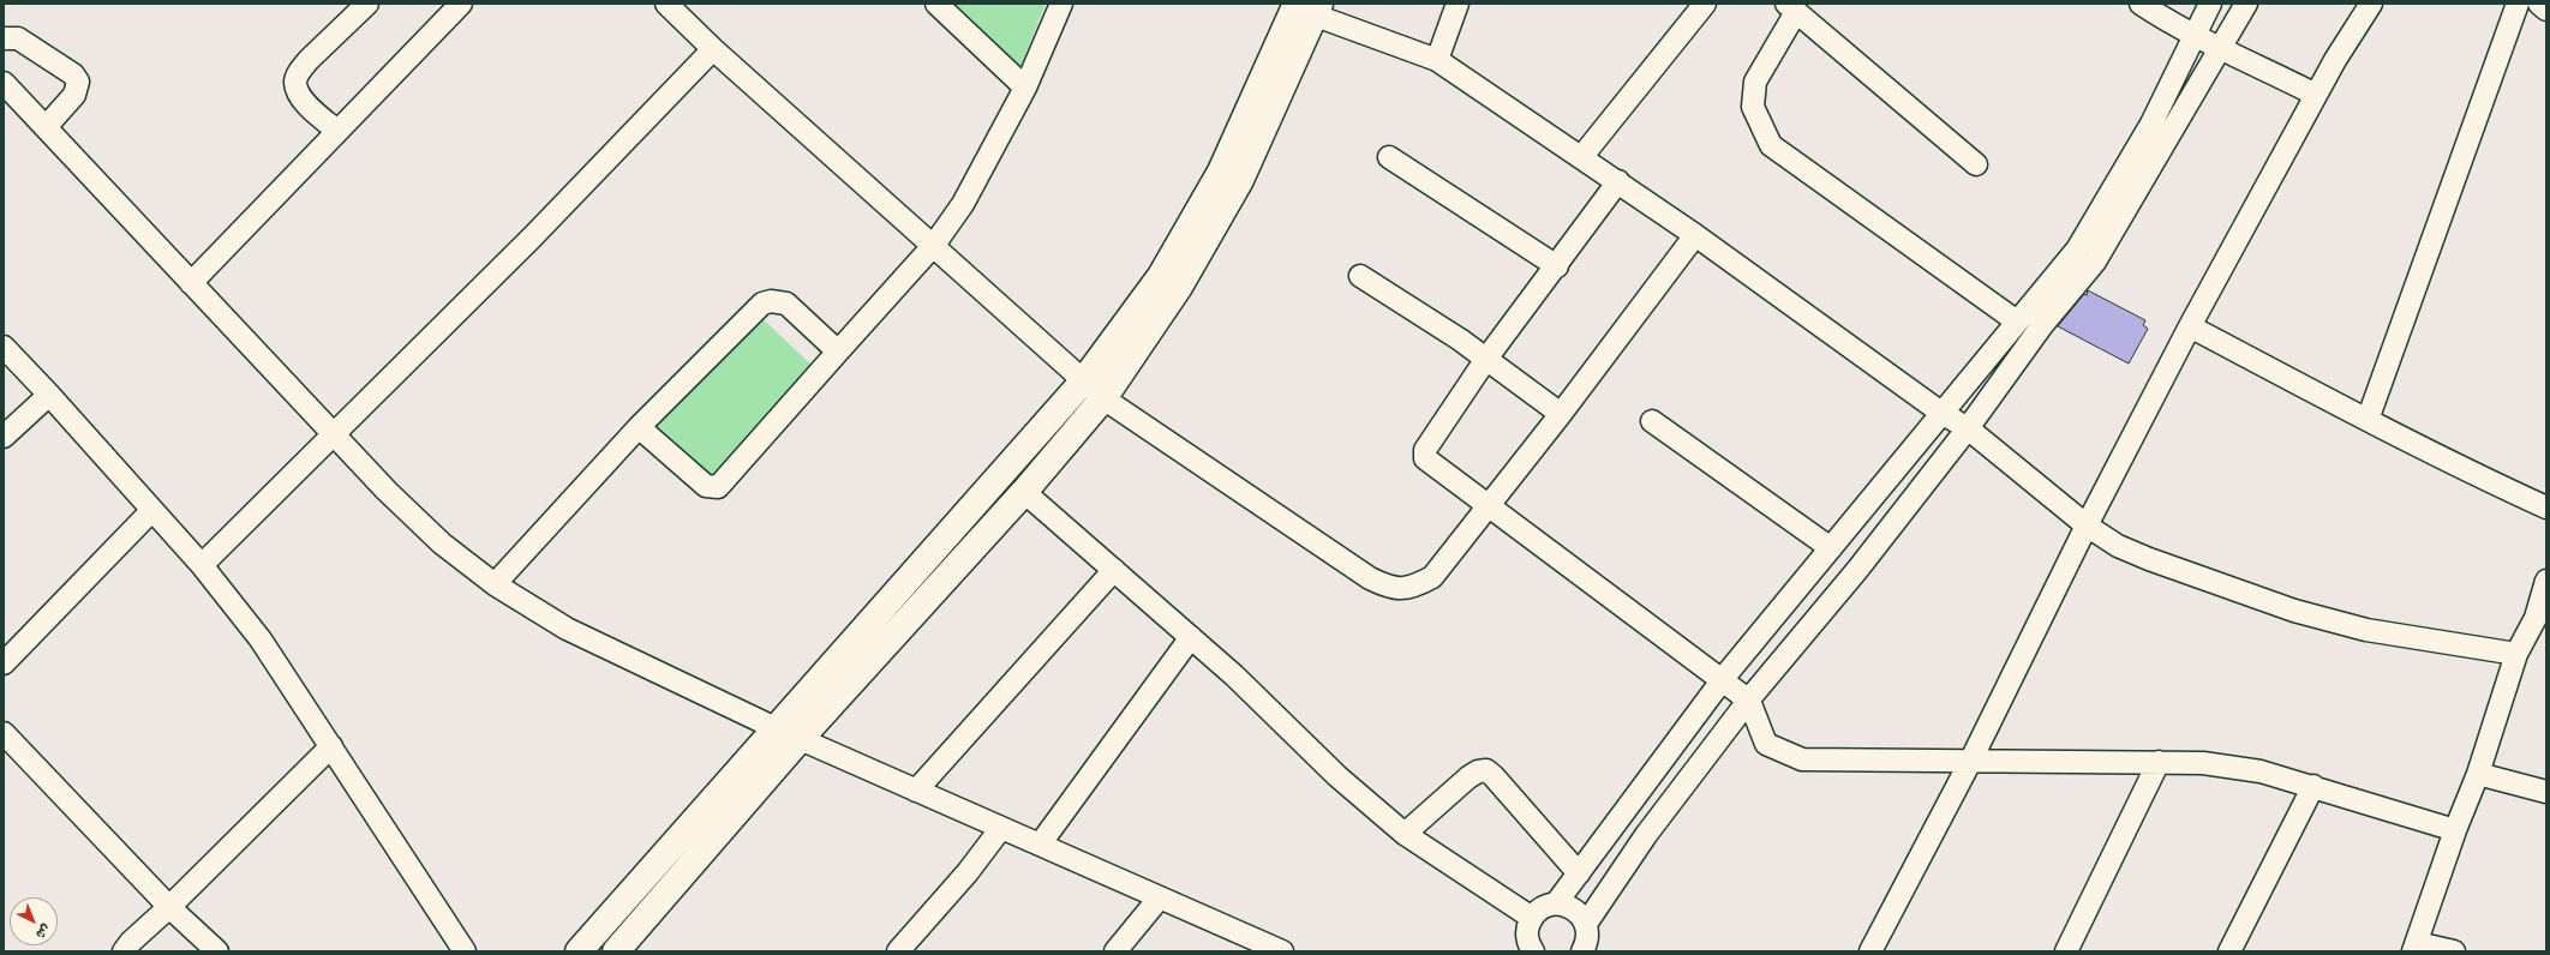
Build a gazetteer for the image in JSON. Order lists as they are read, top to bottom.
{
  "north": "bottom right"
}
